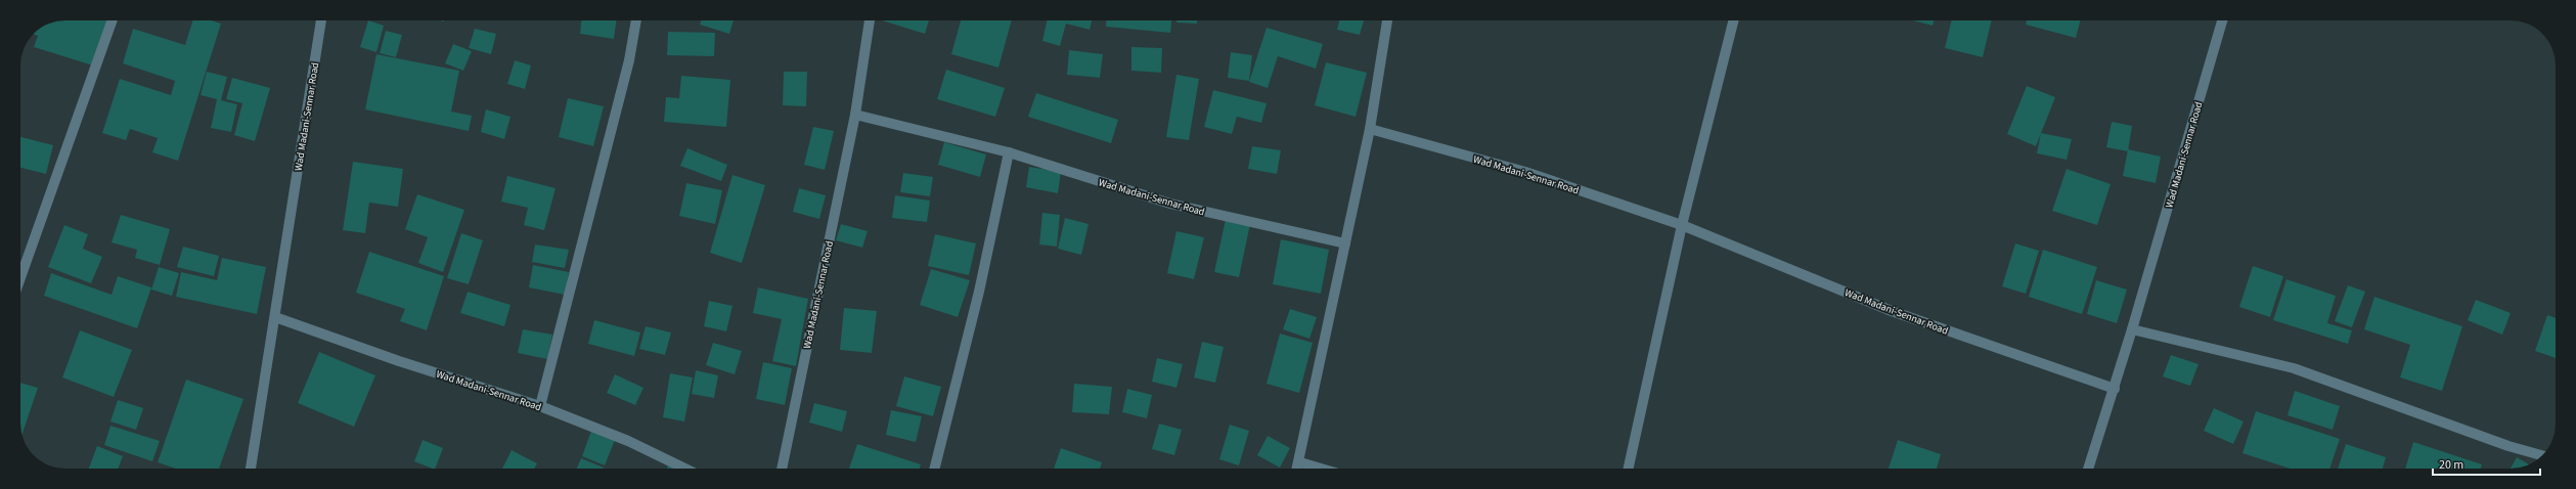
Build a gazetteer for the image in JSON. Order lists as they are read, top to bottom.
{
  "streets": {
    "street": ["Wad Madani-Sennar Road"]
  },
  "scale_bar": "20 m"
}
